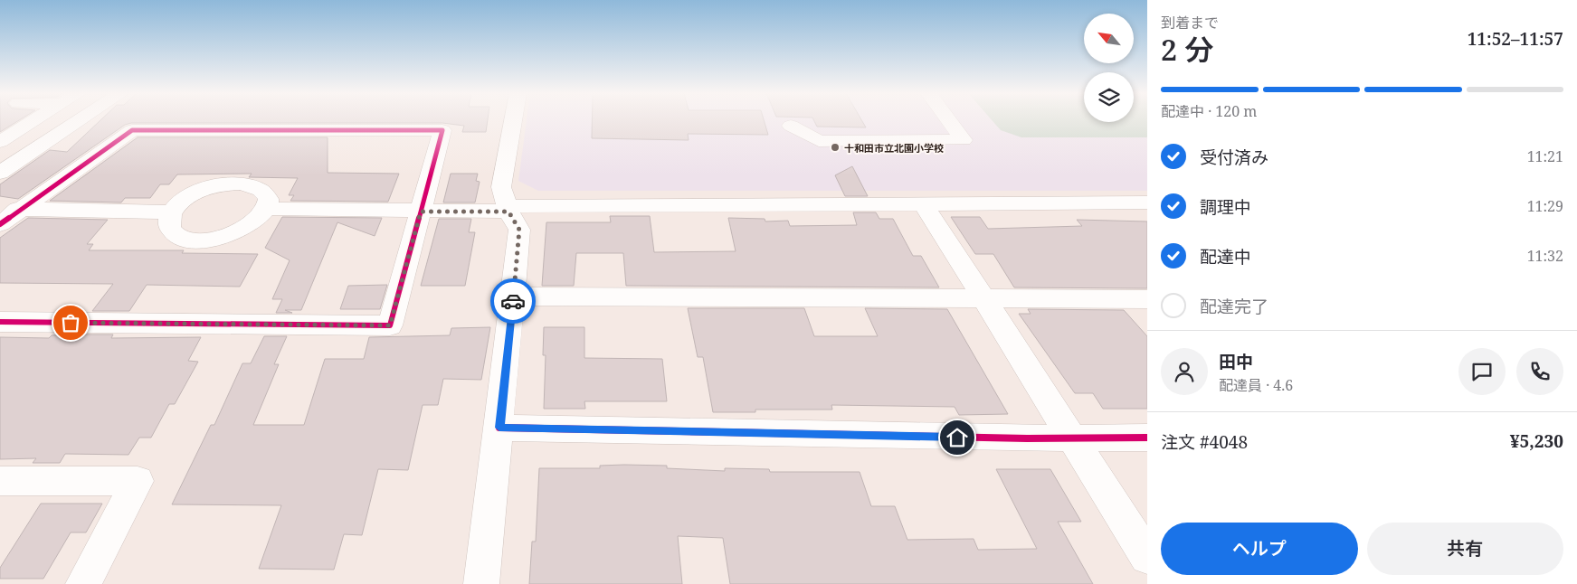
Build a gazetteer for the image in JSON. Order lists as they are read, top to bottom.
{
  "places": ["十和田市立北園小学校"],
  "north": "top left",
  "page": {
    "heading": ["2 分", "到着まで", "11:52–11:57"],
    "panel": [
      "田中",
      "配達員 · 4.6",
      "注文 #4048",
      "¥5,230"
    ],
    "bar": "配達中 · 120 m",
    "list": [
      ["受付済み", "11:21"],
      ["調理中", "11:29"],
      ["配達中", "11:32"],
      "配達完了"
    ],
    "buttons": ["ヘルプ", "共有"]
  }
}
